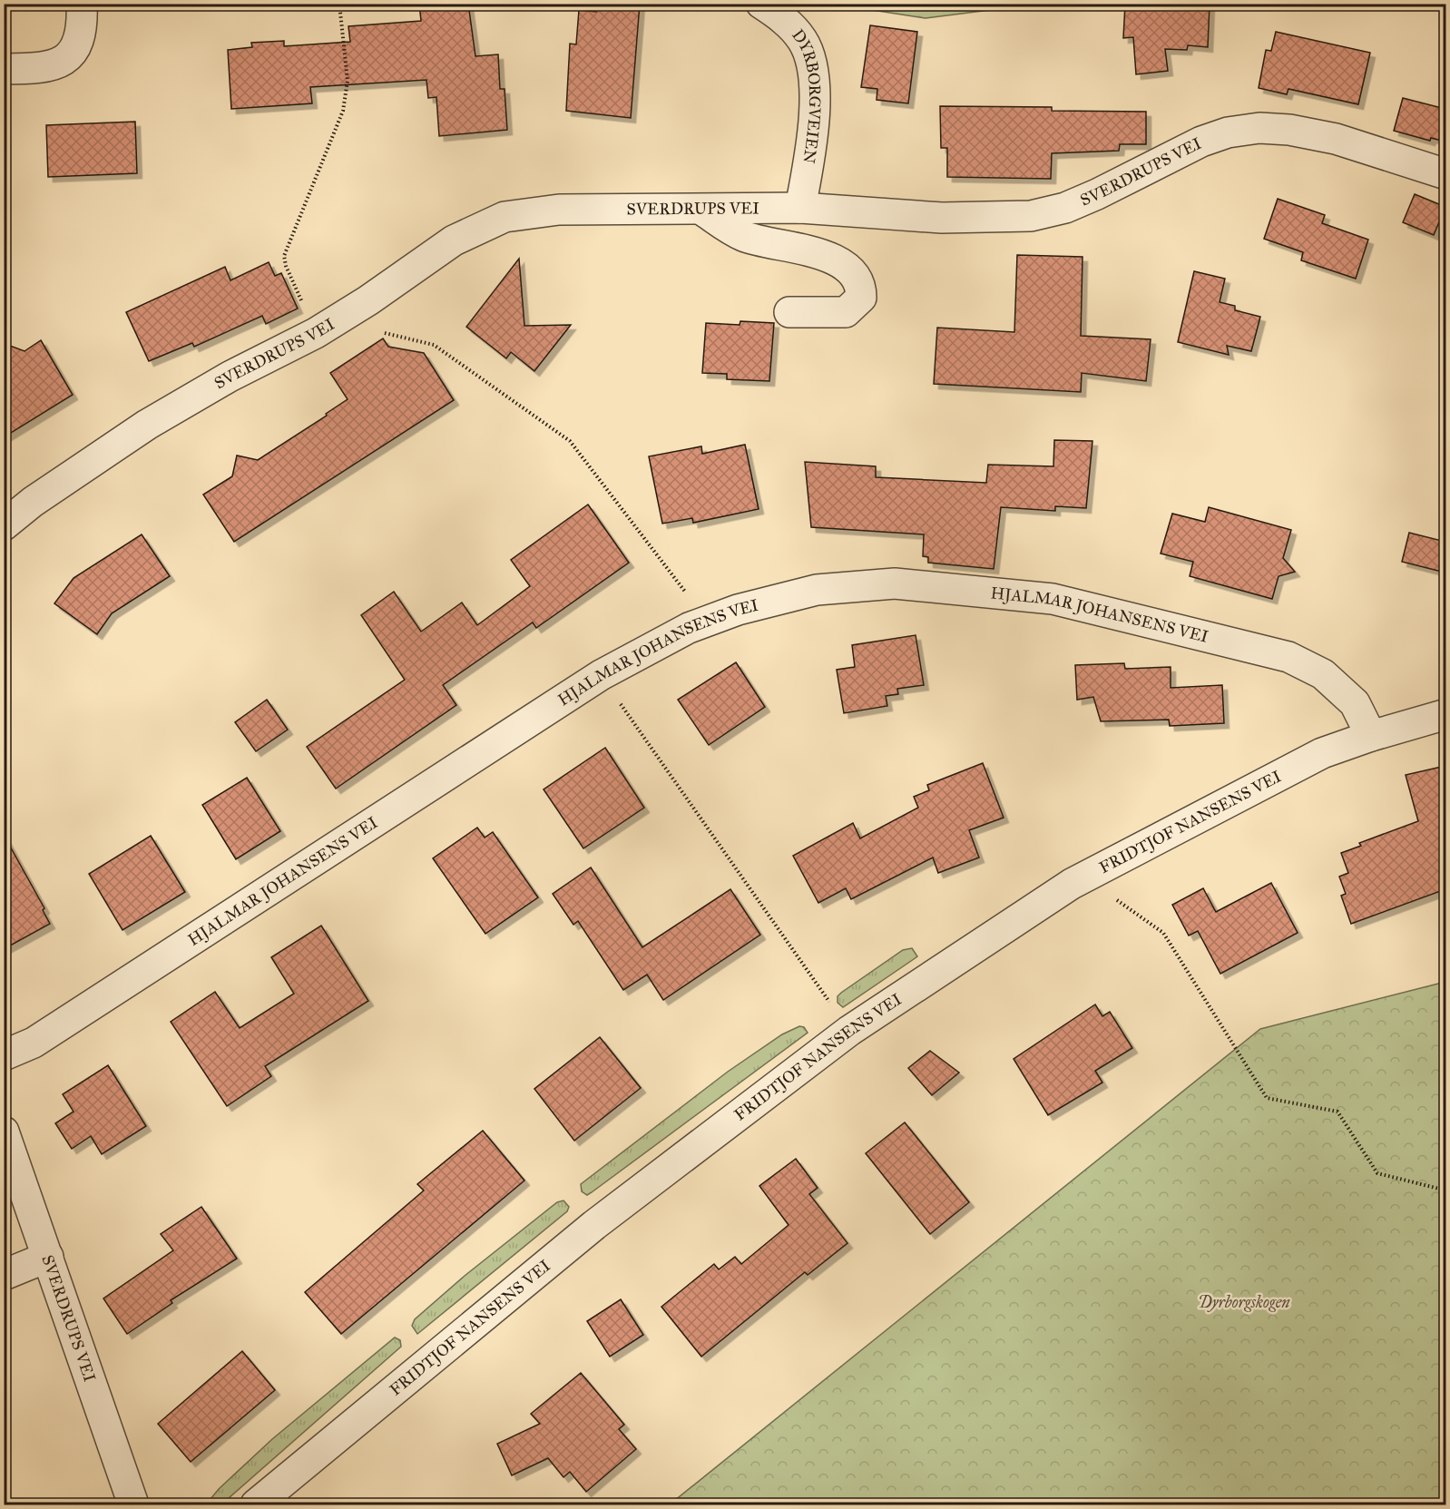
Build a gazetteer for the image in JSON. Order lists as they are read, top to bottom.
{
  "streets": {
    "street": [
      "DYRBORGVEIEN",
      "SVERDRUPS VEI",
      "HJALMAR JOHANSENS VEI",
      "FRIDTJOF NANSENS VEI"
    ]
  },
  "crossings": [
    ["DYRBORGVEIEN", "SVERDRUPS VEI"],
    ["HJALMAR JOHANSENS VEI", "FRIDTJOF NANSENS VEI"]
  ],
  "parks": ["Dyrborgskogen"]
}
